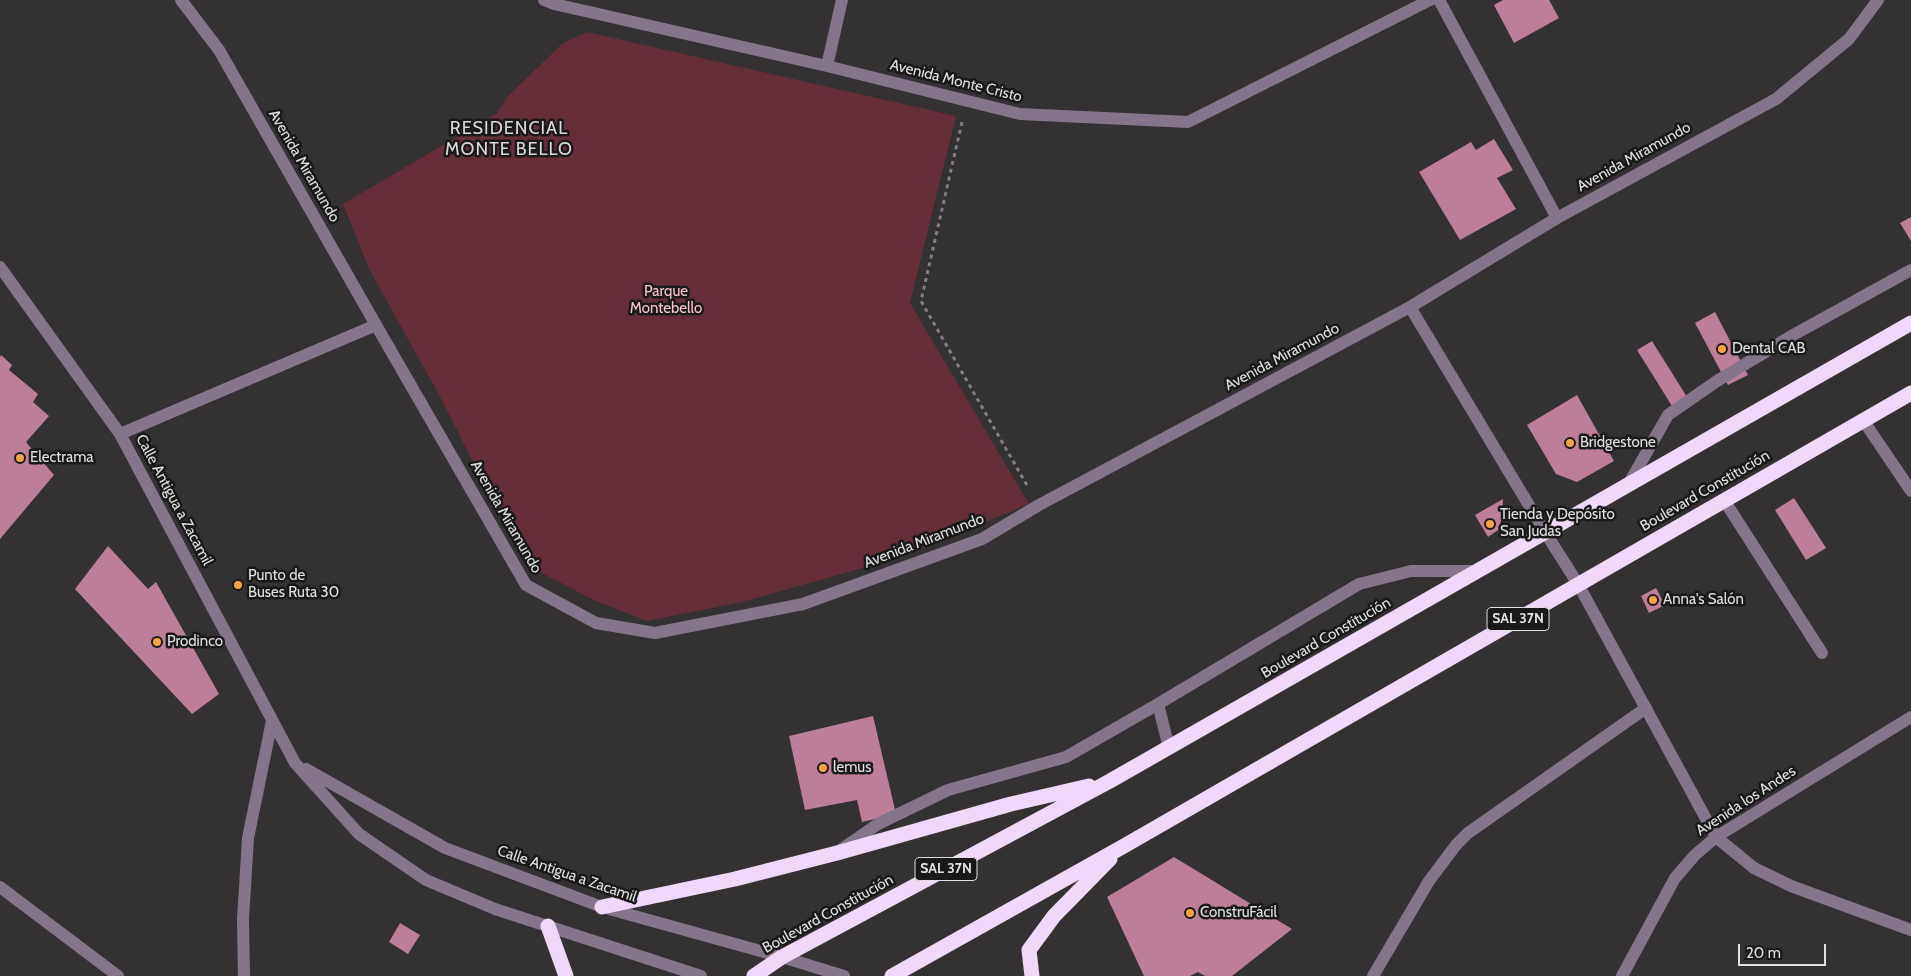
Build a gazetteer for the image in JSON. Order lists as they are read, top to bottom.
{
  "streets": {
    "highway": ["Boulevard Constitución", "SAL 37N"],
    "street": [
      "Avenida Monte Cristo",
      "Avenida Miramundo",
      "Calle Antigua a Zacamil",
      "Avenida los Andes"
    ]
  },
  "crossings": [
    ["Boulevard Constitución", "Calle Antigua a Zacamil"]
  ],
  "districts": ["RESIDENCIAL MONTE BELLO"],
  "parks": ["Parque Montebello"],
  "places": [
    "Dental CAB",
    "Bridgestone",
    "Electrama",
    "Tienda y Depósito San Judas",
    "Punto de Buses Ruta 30",
    "Anna's Salón",
    "Prodinco",
    "lemus",
    "ConstruFácil"
  ],
  "scale_bar": "20 m"
}
